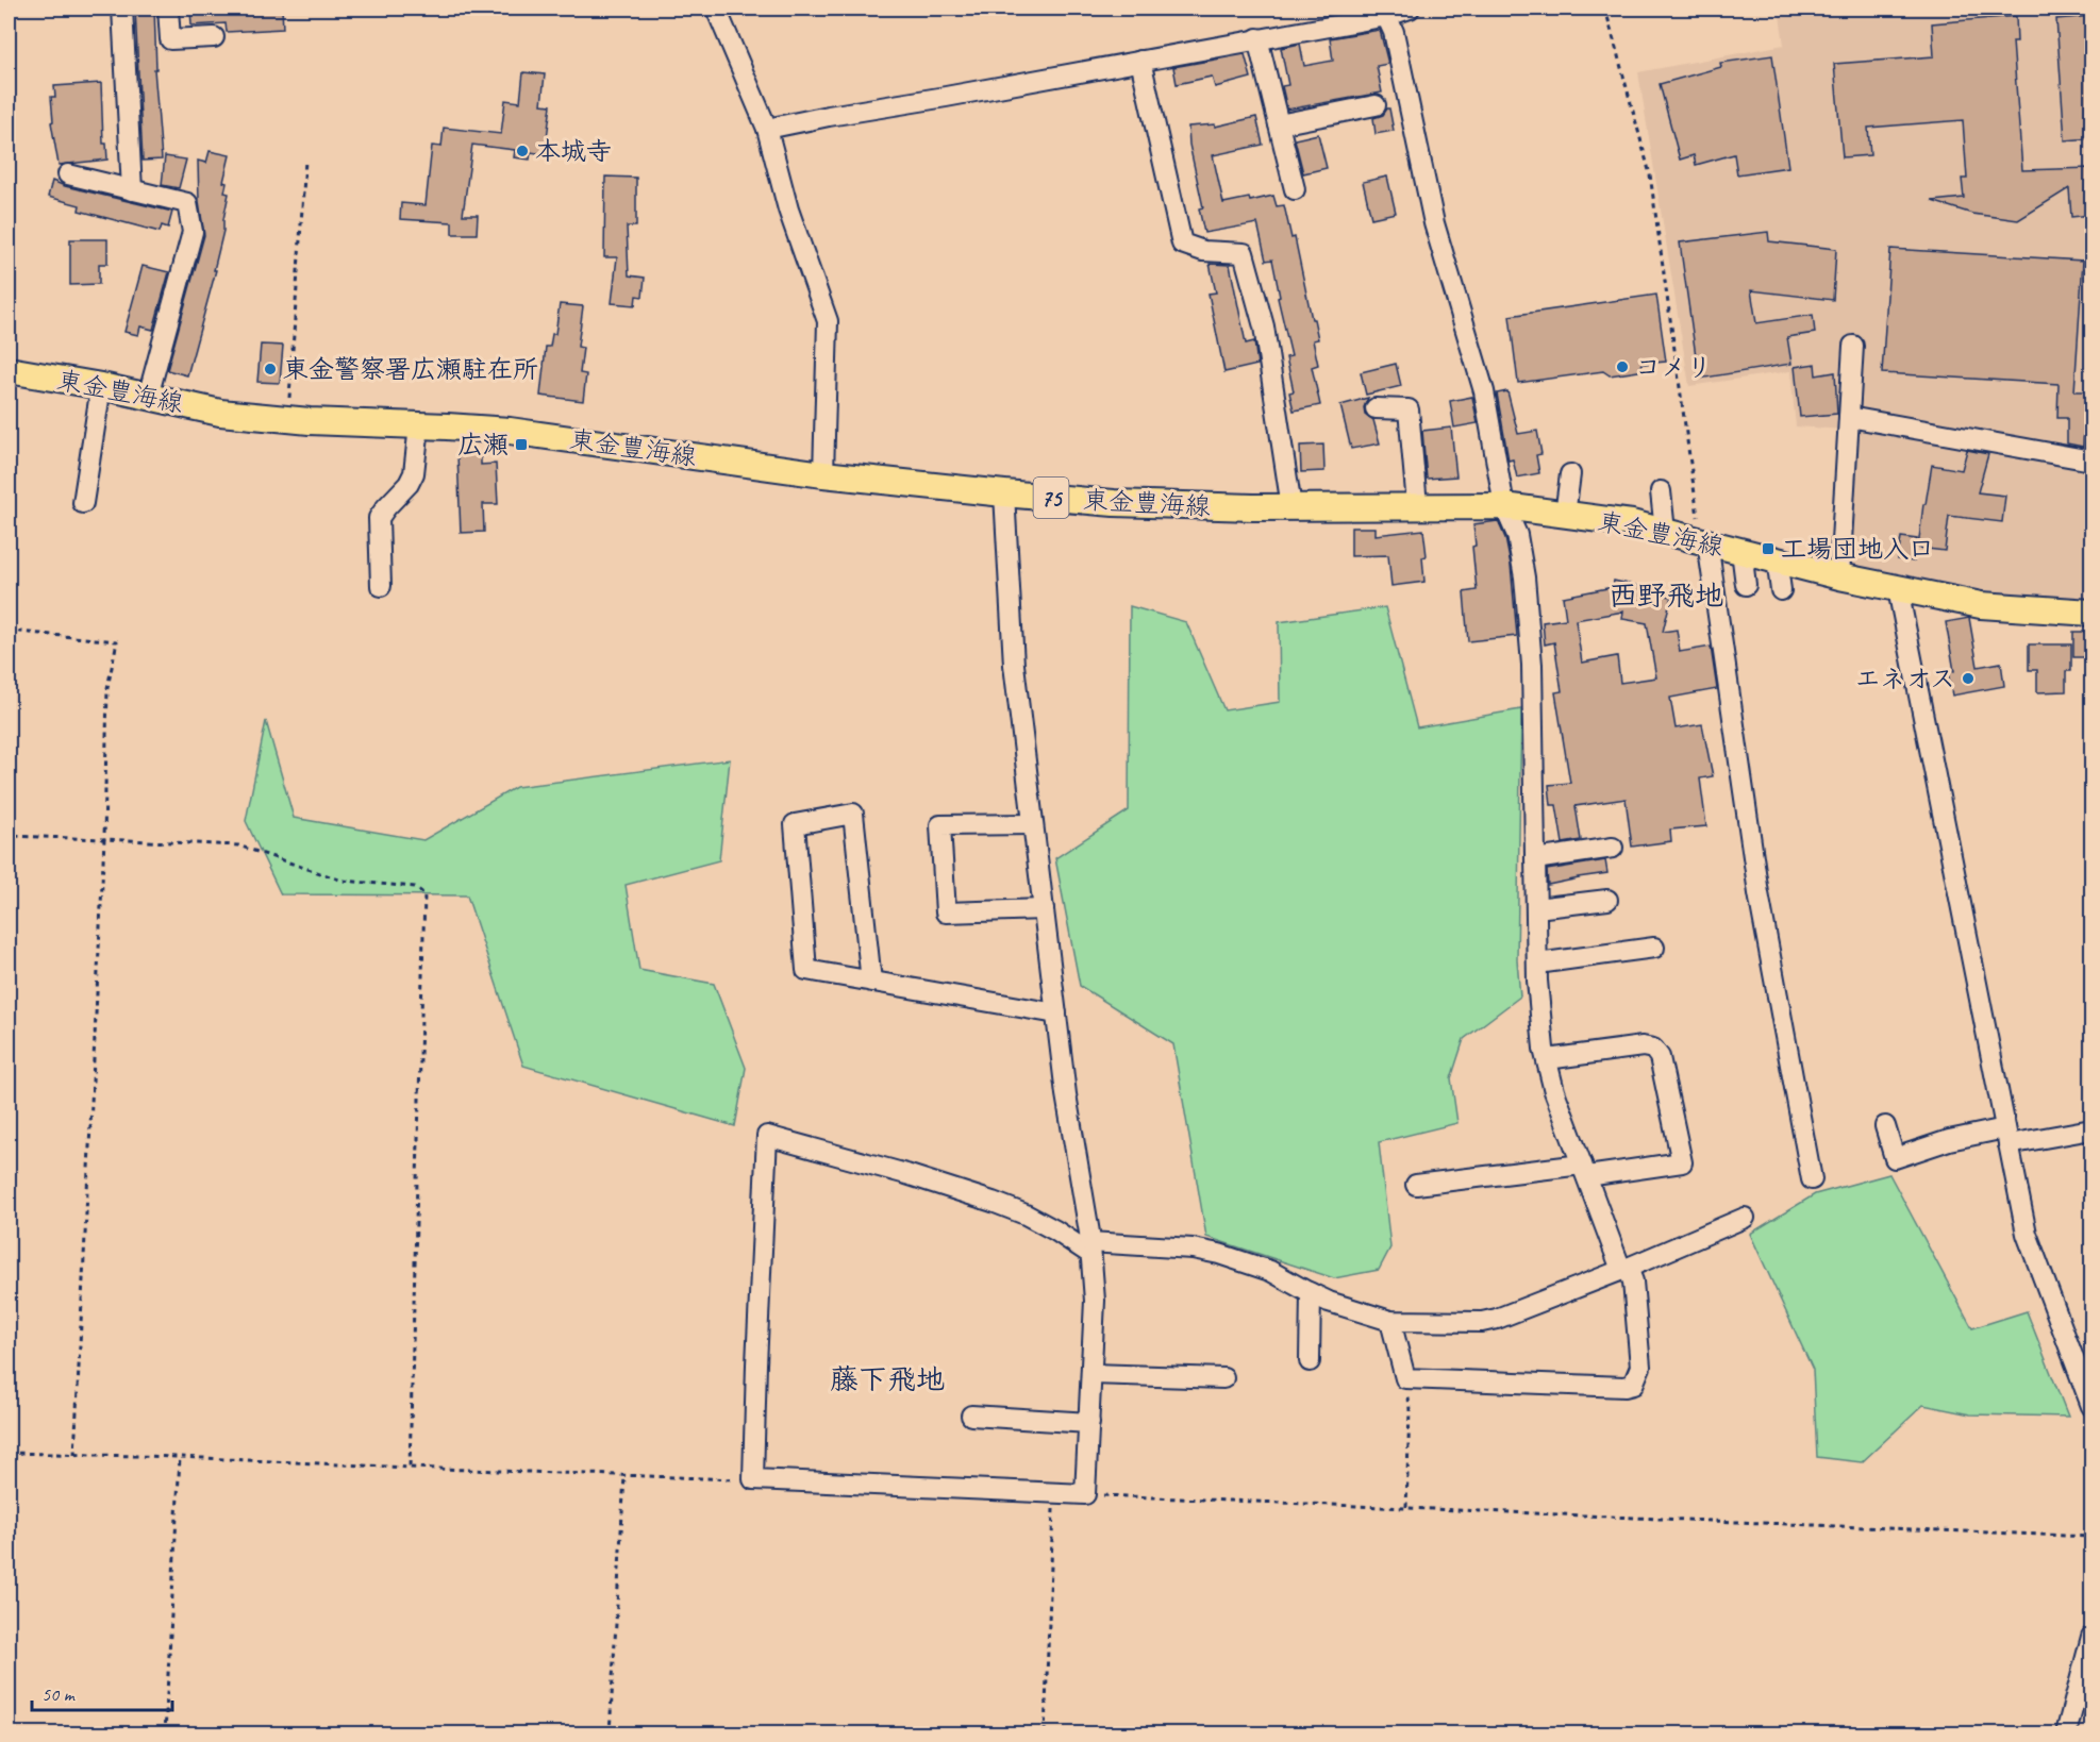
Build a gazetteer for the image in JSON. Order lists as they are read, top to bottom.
{
  "streets": {
    "main road": ["東金豊海線", "75"]
  },
  "districts": ["西野飛地", "藤下飛地"],
  "places": {
    "other": [
      "本城寺",
      "コメリ",
      "東金警察署広瀬駐在所",
      "エネオス"
    ],
    "transit": ["広瀬", "工場団地入口"]
  },
  "scale_bar": "50 m"
}
